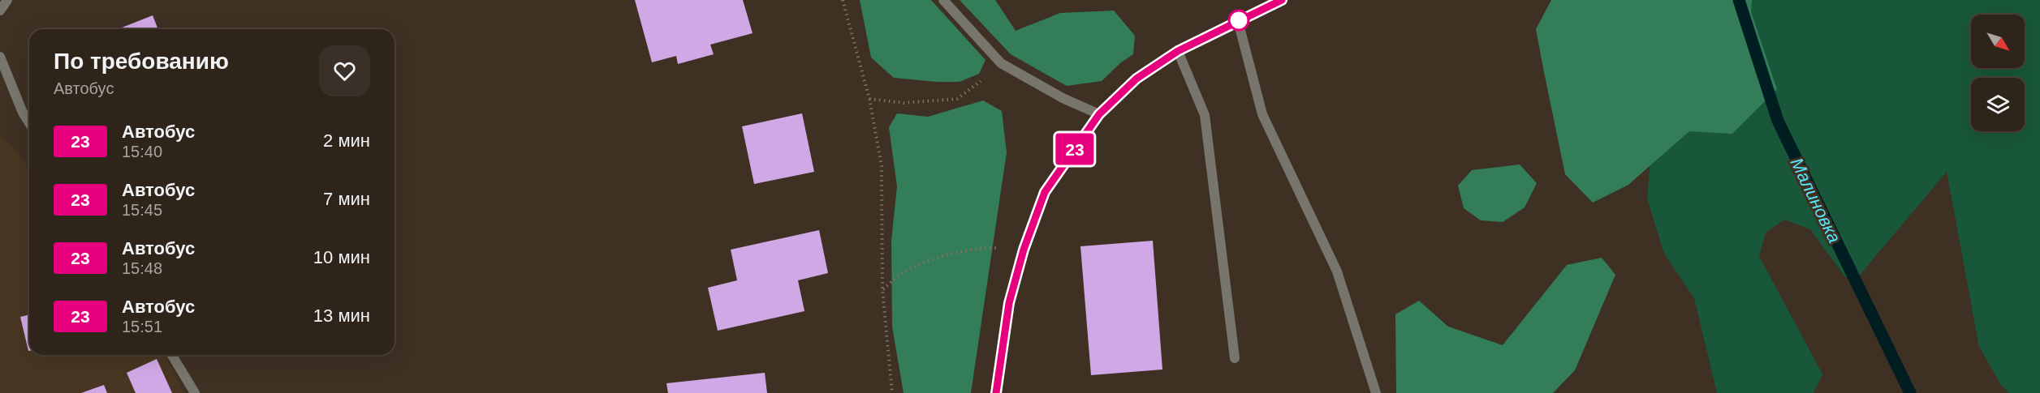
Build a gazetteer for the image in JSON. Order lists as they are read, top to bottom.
{
  "water": ["Малиновка"],
  "lines": ["bus line 23"],
  "north": "bottom right",
  "page": {
    "on_map": "23",
    "heading": ["По требованию", "Автобус"],
    "list": [
      {
        "mark": "23",
        "name": "Автобус",
        "note": "15:40",
        "value": "2 мин"
      },
      {
        "mark": "23",
        "name": "Автобус",
        "note": "15:45",
        "value": "7 мин"
      },
      {
        "mark": "23",
        "name": "Автобус",
        "note": "15:48",
        "value": "10 мин"
      },
      {
        "mark": "23",
        "name": "Автобус",
        "note": "15:51",
        "value": "13 мин"
      }
    ]
  }
}
